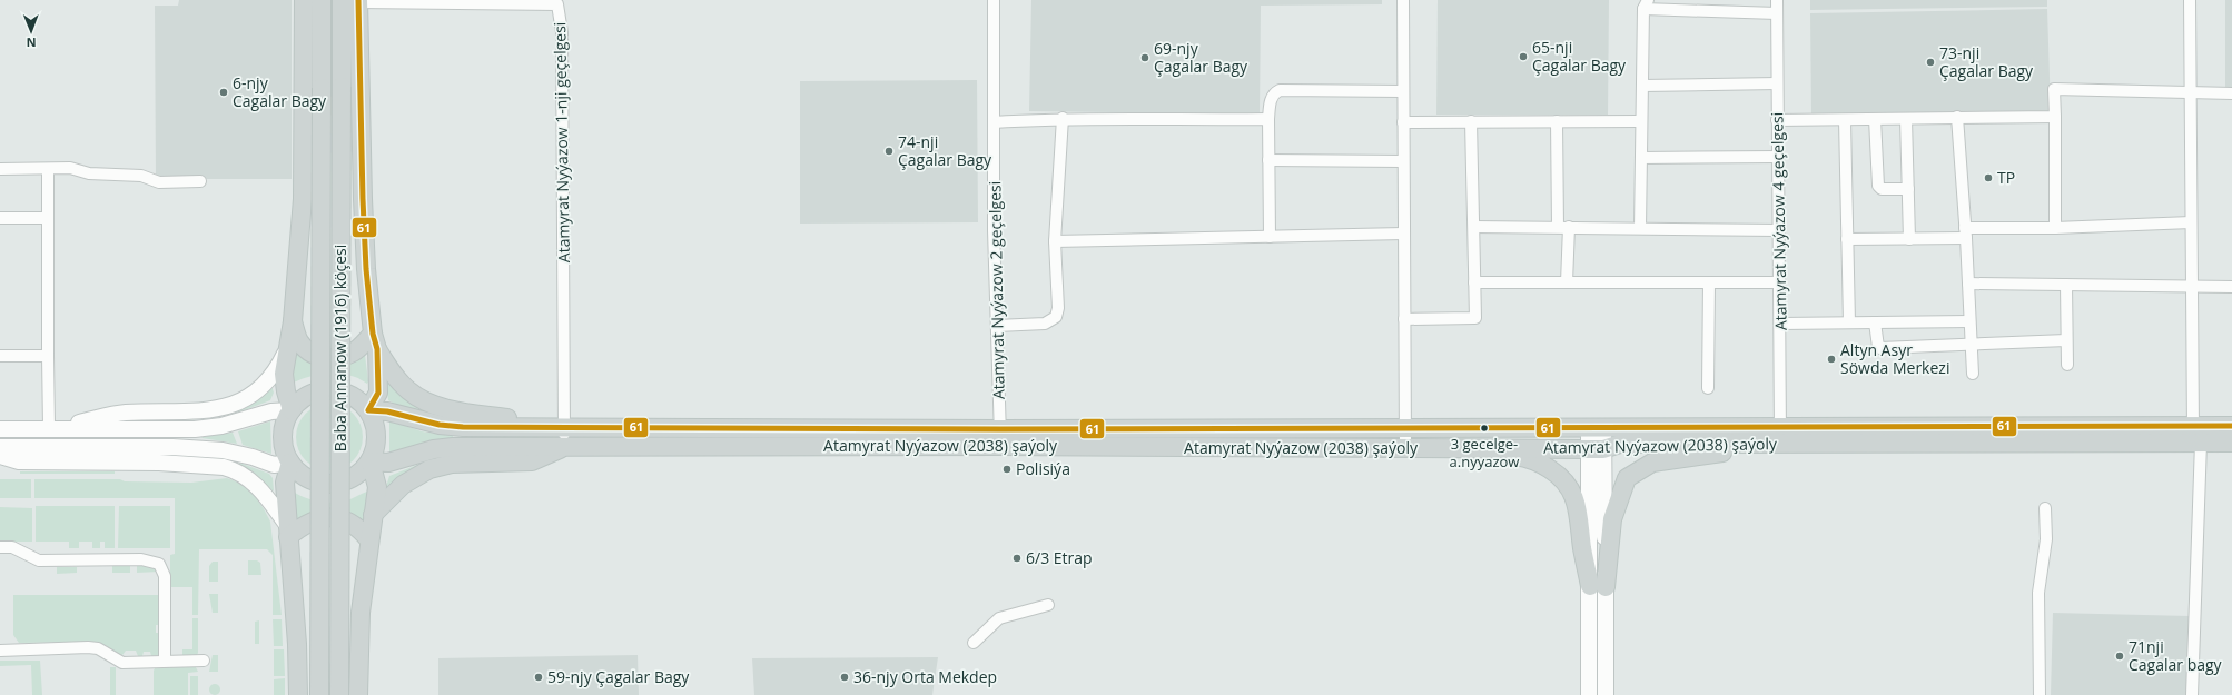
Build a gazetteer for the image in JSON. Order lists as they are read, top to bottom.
{
  "streets": {
    "main road": ["Baba Annanow (1916) köçesi", "Atamyrat Nyýazow (2038) şaýoly"],
    "street": ["Atamyrat Nyýazow 1-nji geçelgesi", "Atamyrat Nyýazow 4 geçelgesi", "Atamyrat Nyýazow 2 geçelgesi"]
  },
  "crossings": [
    ["Atamyrat Nyýazow 1-nji geçelgesi", "Baba Annanow (1916) köçesi"],
    ["Atamyrat Nyýazow 1-nji geçelgesi", "Atamyrat Nyýazow (2038) şaýoly"],
    ["Atamyrat Nyýazow 4 geçelgesi", "Atamyrat Nyýazow (2038) şaýoly"],
    ["Atamyrat Nyýazow 2 geçelgesi", "Atamyrat Nyýazow (2038) şaýoly"]
  ],
  "places": [
    "65-nji Çagalar Bagy",
    "69-njy Çagalar Bagy",
    "73-nji Çagalar Bagy",
    "6-njy Cagalar Bagy",
    "74-nji Çagalar Bagy",
    "TP",
    "Altyn Asyr Söwda Merkezi",
    "3 gecelge- a.nyyazow",
    "Polisiýa",
    "6/3 Etrap",
    "71nji Cagalar bagy",
    "59-njy Çagalar Bagy",
    "36-njy Orta Mekdep"
  ],
  "lines": ["transit line 61"],
  "north": "bottom"
}
